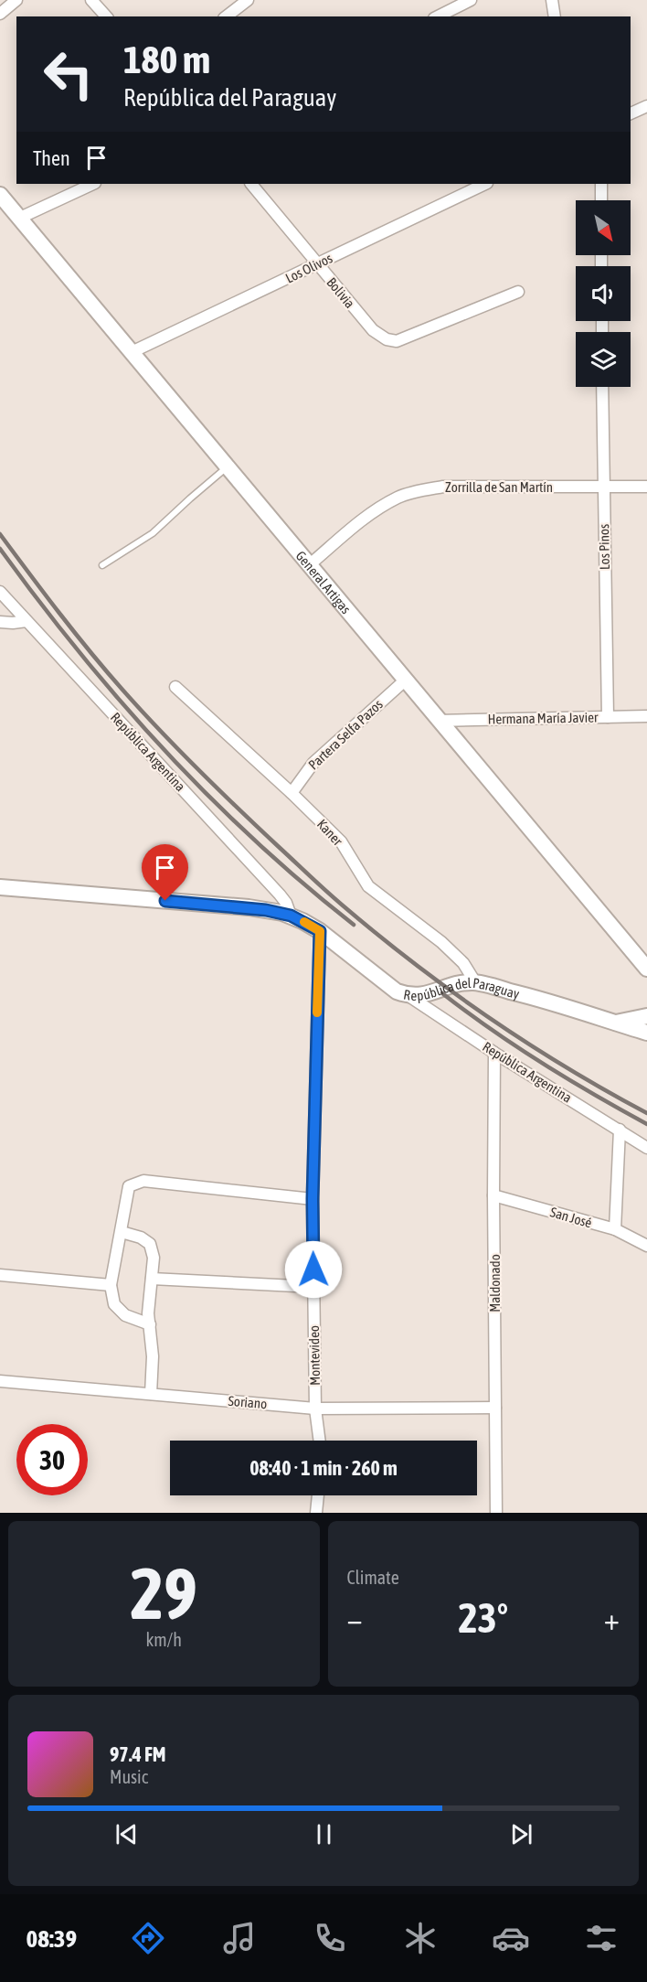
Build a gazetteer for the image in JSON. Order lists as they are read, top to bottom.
{
  "streets": {
    "street": [
      "Los Olivos",
      "Bolivia",
      "Zorrilla de San Martín",
      "Los Pinos",
      "General Artigas",
      "Hermana María Javier",
      "Partera Selfa Pazos",
      "República Argentina",
      "Kaner",
      "República del Paraguay",
      "San José",
      "Maldonado",
      "Montevideo",
      "Soriano"
    ]
  },
  "crossings": [
    ["Los Olivos", "Bolivia"],
    ["Los Olivos", "General Artigas"],
    ["Zorrilla de San Martín", "Los Pinos"],
    ["Zorrilla de San Martín", "General Artigas"],
    ["Los Pinos", "Hermana María Javier"],
    ["General Artigas", "Hermana María Javier"],
    ["General Artigas", "Partera Selfa Pazos"],
    ["Partera Selfa Pazos", "Kaner"],
    ["República Argentina", "República del Paraguay"],
    ["República Argentina", "Maldonado"],
    ["Kaner", "República del Paraguay"],
    ["República del Paraguay", "Montevideo"],
    ["San José", "Maldonado"],
    ["Maldonado", "Soriano"],
    ["Montevideo", "Soriano"]
  ],
  "north": "bottom right",
  "page": {
    "turn": ["180 m", "República del Paraguay"],
    "then": "Then",
    "limit": "30",
    "trip": "08:40 · 1 min · 260 m",
    "tile": [
      ["29", "km/h"],
      "Climate"
    ],
    "heat": ["−", "23°", "+"],
    "song": ["97.4 FM", "Music"],
    "tabs": "08:39"
  }
}
